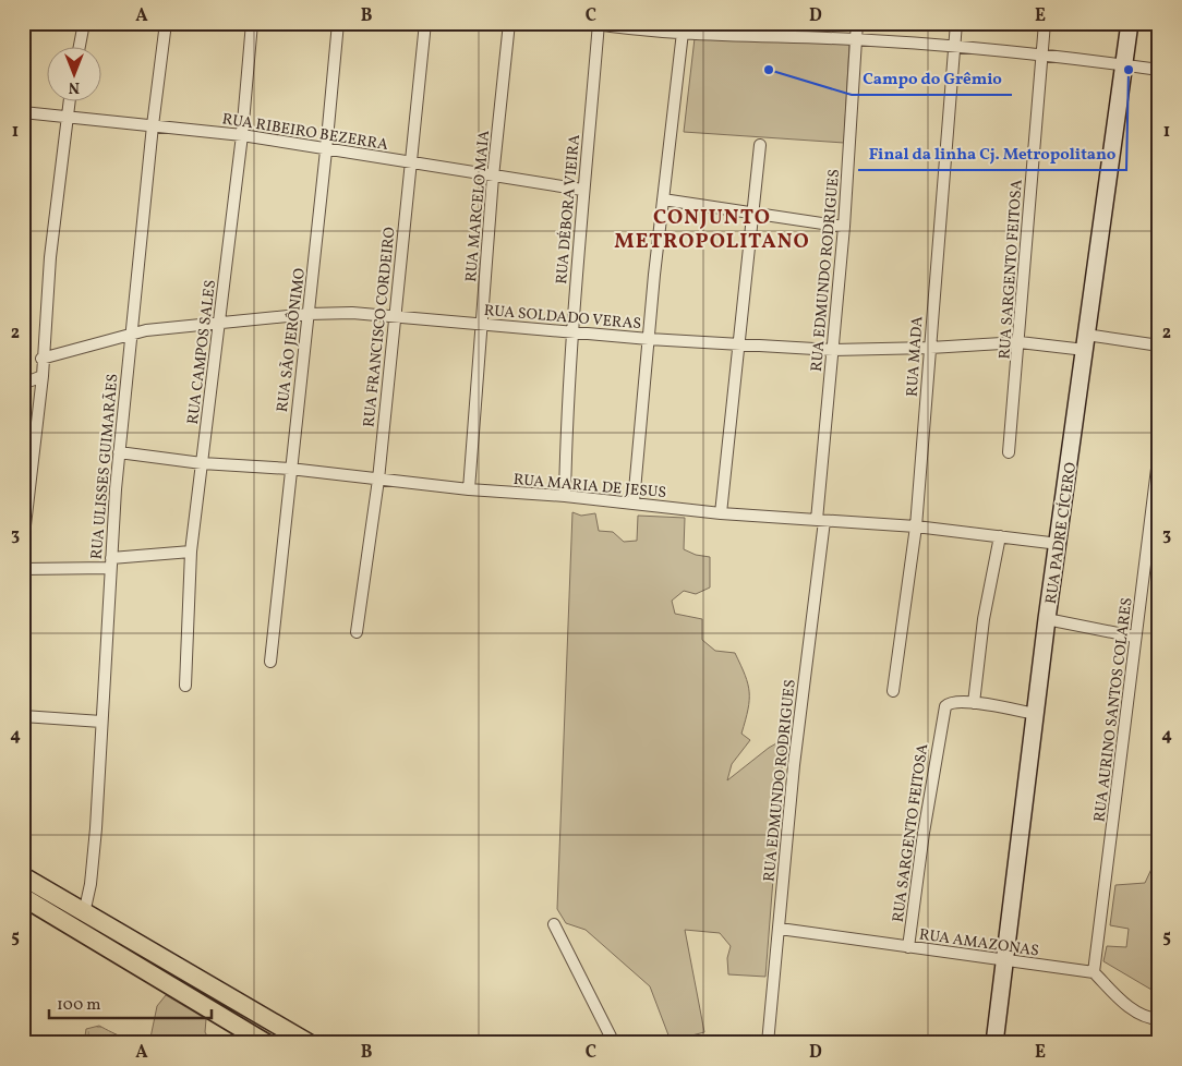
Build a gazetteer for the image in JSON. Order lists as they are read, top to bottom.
{
  "streets": {
    "street": [
      "RUA RIBEIRO BEZERRA",
      "RUA MARCELO MAIA",
      "RUA DÉBORA VIEIRA",
      "RUA SARGENTO FEITOSA",
      "RUA EDMUNDO RODRIGUES",
      "RUA SOLDADO VERAS",
      "RUA FRANCISCO CORDEIRO",
      "RUA SÃO JERÔNIMO",
      "RUA CAMPOS SALES",
      "RUA MADA",
      "RUA ULISSES GUIMARÃES",
      "RUA MARIA DE JESUS",
      "RUA PADRE CÍCERO",
      "RUA AURINO SANTOS COLARES",
      "RUA AMAZONAS"
    ]
  },
  "crossings": [
    ["RUA RIBEIRO BEZERRA", "RUA MARCELO MAIA"],
    ["RUA RIBEIRO BEZERRA", "RUA DÉBORA VIEIRA"],
    ["RUA RIBEIRO BEZERRA", "RUA FRANCISCO CORDEIRO"],
    ["RUA RIBEIRO BEZERRA", "RUA SÃO JERÔNIMO"],
    ["RUA RIBEIRO BEZERRA", "RUA CAMPOS SALES"],
    ["RUA RIBEIRO BEZERRA", "RUA ULISSES GUIMARÃES"],
    ["RUA MARCELO MAIA", "RUA SOLDADO VERAS"],
    ["RUA MARCELO MAIA", "RUA MARIA DE JESUS"],
    ["RUA DÉBORA VIEIRA", "RUA SOLDADO VERAS"],
    ["RUA DÉBORA VIEIRA", "RUA MARIA DE JESUS"],
    ["RUA SARGENTO FEITOSA", "RUA SOLDADO VERAS"],
    ["RUA SARGENTO FEITOSA", "RUA AMAZONAS"],
    ["RUA EDMUNDO RODRIGUES", "RUA SOLDADO VERAS"],
    ["RUA EDMUNDO RODRIGUES", "RUA MARIA DE JESUS"],
    ["RUA EDMUNDO RODRIGUES", "RUA AMAZONAS"],
    ["RUA SOLDADO VERAS", "RUA FRANCISCO CORDEIRO"],
    ["RUA SOLDADO VERAS", "RUA SÃO JERÔNIMO"],
    ["RUA SOLDADO VERAS", "RUA CAMPOS SALES"],
    ["RUA SOLDADO VERAS", "RUA MADA"],
    ["RUA SOLDADO VERAS", "RUA ULISSES GUIMARÃES"],
    ["RUA SOLDADO VERAS", "RUA PADRE CÍCERO"],
    ["RUA FRANCISCO CORDEIRO", "RUA MARIA DE JESUS"],
    ["RUA SÃO JERÔNIMO", "RUA MARIA DE JESUS"],
    ["RUA CAMPOS SALES", "RUA MARIA DE JESUS"],
    ["RUA MADA", "RUA MARIA DE JESUS"],
    ["RUA ULISSES GUIMARÃES", "RUA MARIA DE JESUS"],
    ["RUA MARIA DE JESUS", "RUA PADRE CÍCERO"],
    ["RUA PADRE CÍCERO", "RUA AMAZONAS"],
    ["RUA AURINO SANTOS COLARES", "RUA AMAZONAS"]
  ],
  "districts": ["CONJUNTO METROPOLITANO"],
  "places": ["Campo do Grêmio", "Final da linha Cj. Metropolitano"],
  "scale_bar": "100 m",
  "north": "bottom",
  "grid": {
    "columns": [
      "A",
      "B",
      "C",
      "D",
      "E"
    ],
    "rows": [
      "1",
      "2",
      "3",
      "4",
      "5"
    ]
  }
}
